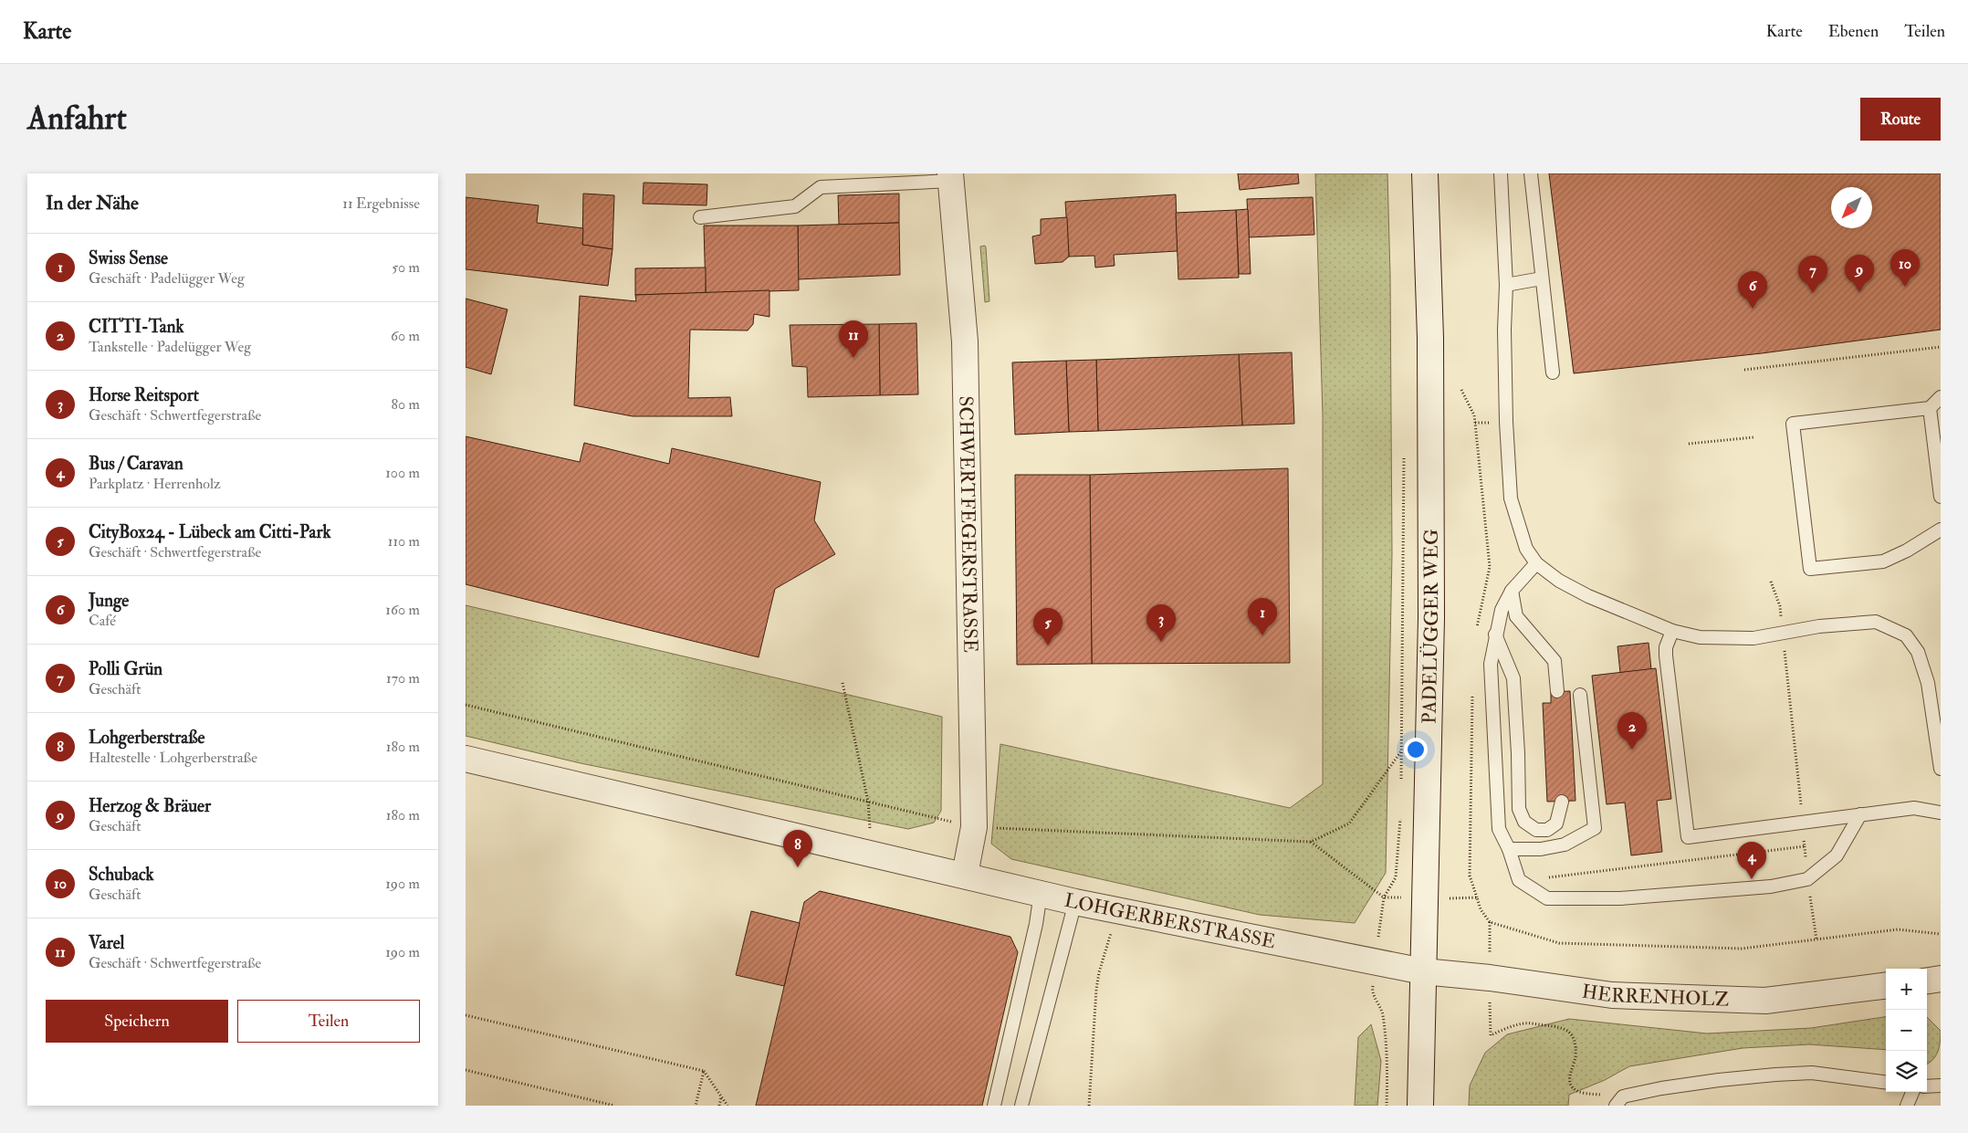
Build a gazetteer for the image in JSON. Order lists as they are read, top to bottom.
{
  "streets": {
    "street": [
      "SCHWERTFEGERSTRASSE",
      "PADELÜGGER WEG",
      "LOHGERBERSTRASSE",
      "HERRENHOLZ"
    ]
  },
  "crossings": [
    ["SCHWERTFEGERSTRASSE", "LOHGERBERSTRASSE"],
    ["PADELÜGGER WEG", "LOHGERBERSTRASSE"],
    ["PADELÜGGER WEG", "HERRENHOLZ"],
    ["LOHGERBERSTRASSE", "HERRENHOLZ"]
  ],
  "north": "bottom left",
  "page": {
    "header": "Karte",
    "nav": ["Karte", "Ebenen", "Teilen"],
    "buttons": [
      "Route",
      ["Speichern", "Teilen"]
    ],
    "title": "Anfahrt",
    "heading": ["In der Nähe", "11 Ergebnisse"],
    "list": [
      {
        "mark": "1",
        "name": "Swiss Sense",
        "note": "Geschäft · Padelügger Weg",
        "value": "50 m"
      },
      {
        "mark": "2",
        "name": "CITTI-Tank",
        "note": "Tankstelle · Padelügger Weg",
        "value": "60 m"
      },
      {
        "mark": "3",
        "name": "Horse Reitsport",
        "note": "Geschäft · Schwertfegerstraße",
        "value": "80 m"
      },
      {
        "mark": "4",
        "name": "Bus / Caravan",
        "note": "Parkplatz · Herrenholz",
        "value": "100 m"
      },
      {
        "mark": "5",
        "name": "CityBox24 - Lübeck am Citti-Park",
        "note": "Geschäft · Schwertfegerstraße",
        "value": "110 m"
      },
      {
        "mark": "6",
        "name": "Junge",
        "note": "Café",
        "value": "160 m"
      },
      {
        "mark": "7",
        "name": "Polli Grün",
        "note": "Geschäft",
        "value": "170 m"
      },
      {
        "mark": "8",
        "name": "Lohgerberstraße",
        "note": "Haltestelle · Lohgerberstraße",
        "value": "180 m"
      },
      {
        "mark": "9",
        "name": "Herzog & Bräuer",
        "note": "Geschäft",
        "value": "180 m"
      },
      {
        "mark": "10",
        "name": "Schuback",
        "note": "Geschäft",
        "value": "190 m"
      },
      {
        "mark": "11",
        "name": "Varel",
        "note": "Geschäft · Schwertfegerstraße",
        "value": "190 m"
      }
    ],
    "pins": [
      "10",
      "9",
      "7",
      "6",
      "11",
      "1",
      "3",
      "5",
      "2",
      "8",
      "4"
    ],
    "map_buttons": ["+", "−"]
  }
}
